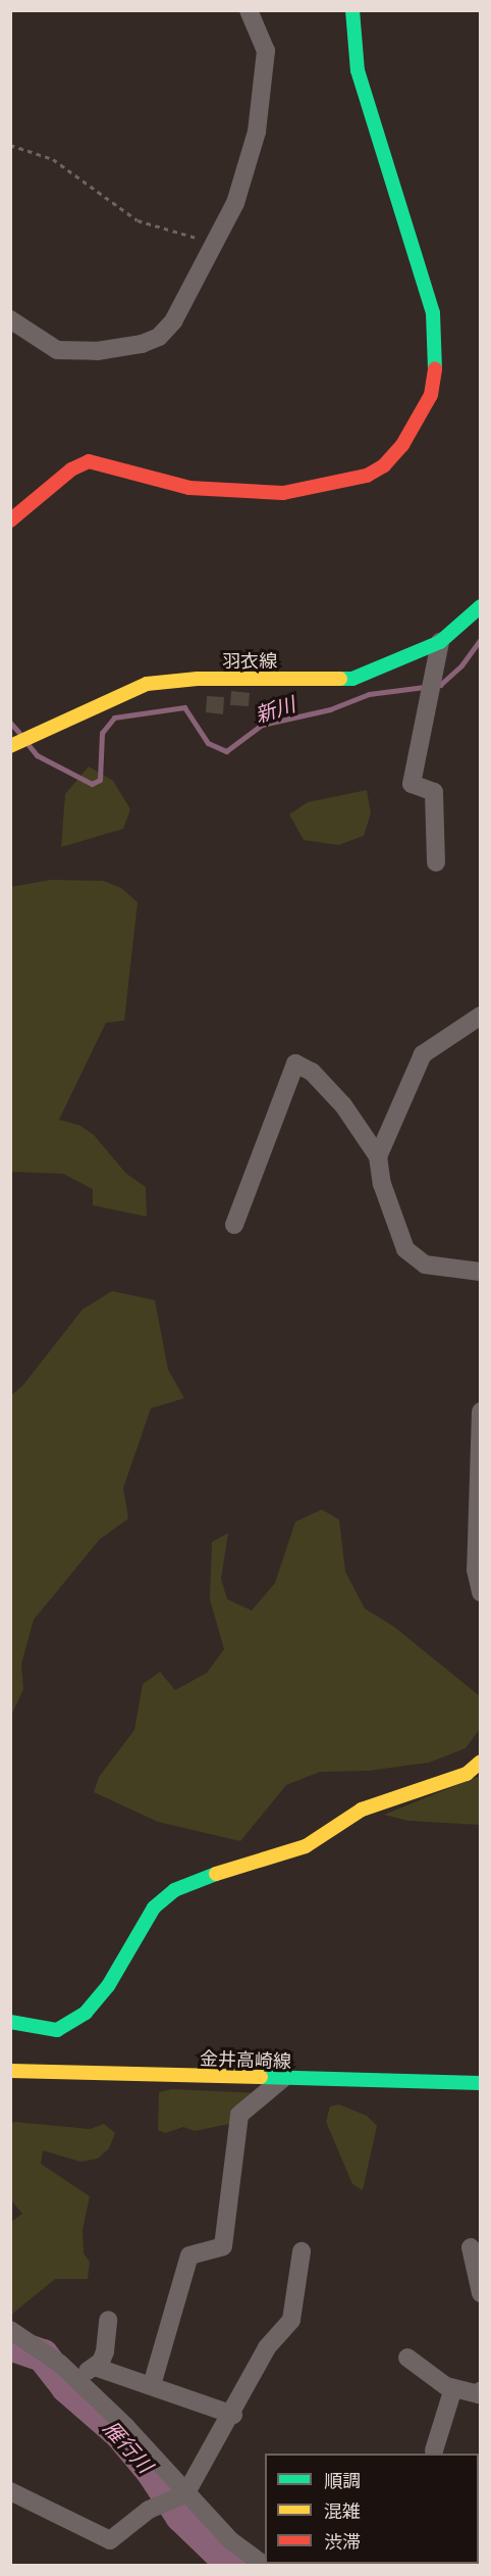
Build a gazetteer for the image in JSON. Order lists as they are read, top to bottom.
{
  "streets": {
    "street": ["羽衣線", "金井高崎線"]
  },
  "water": ["新川", "雁行川"],
  "legend": ["順調", "混雑", "渋滞"]
}
